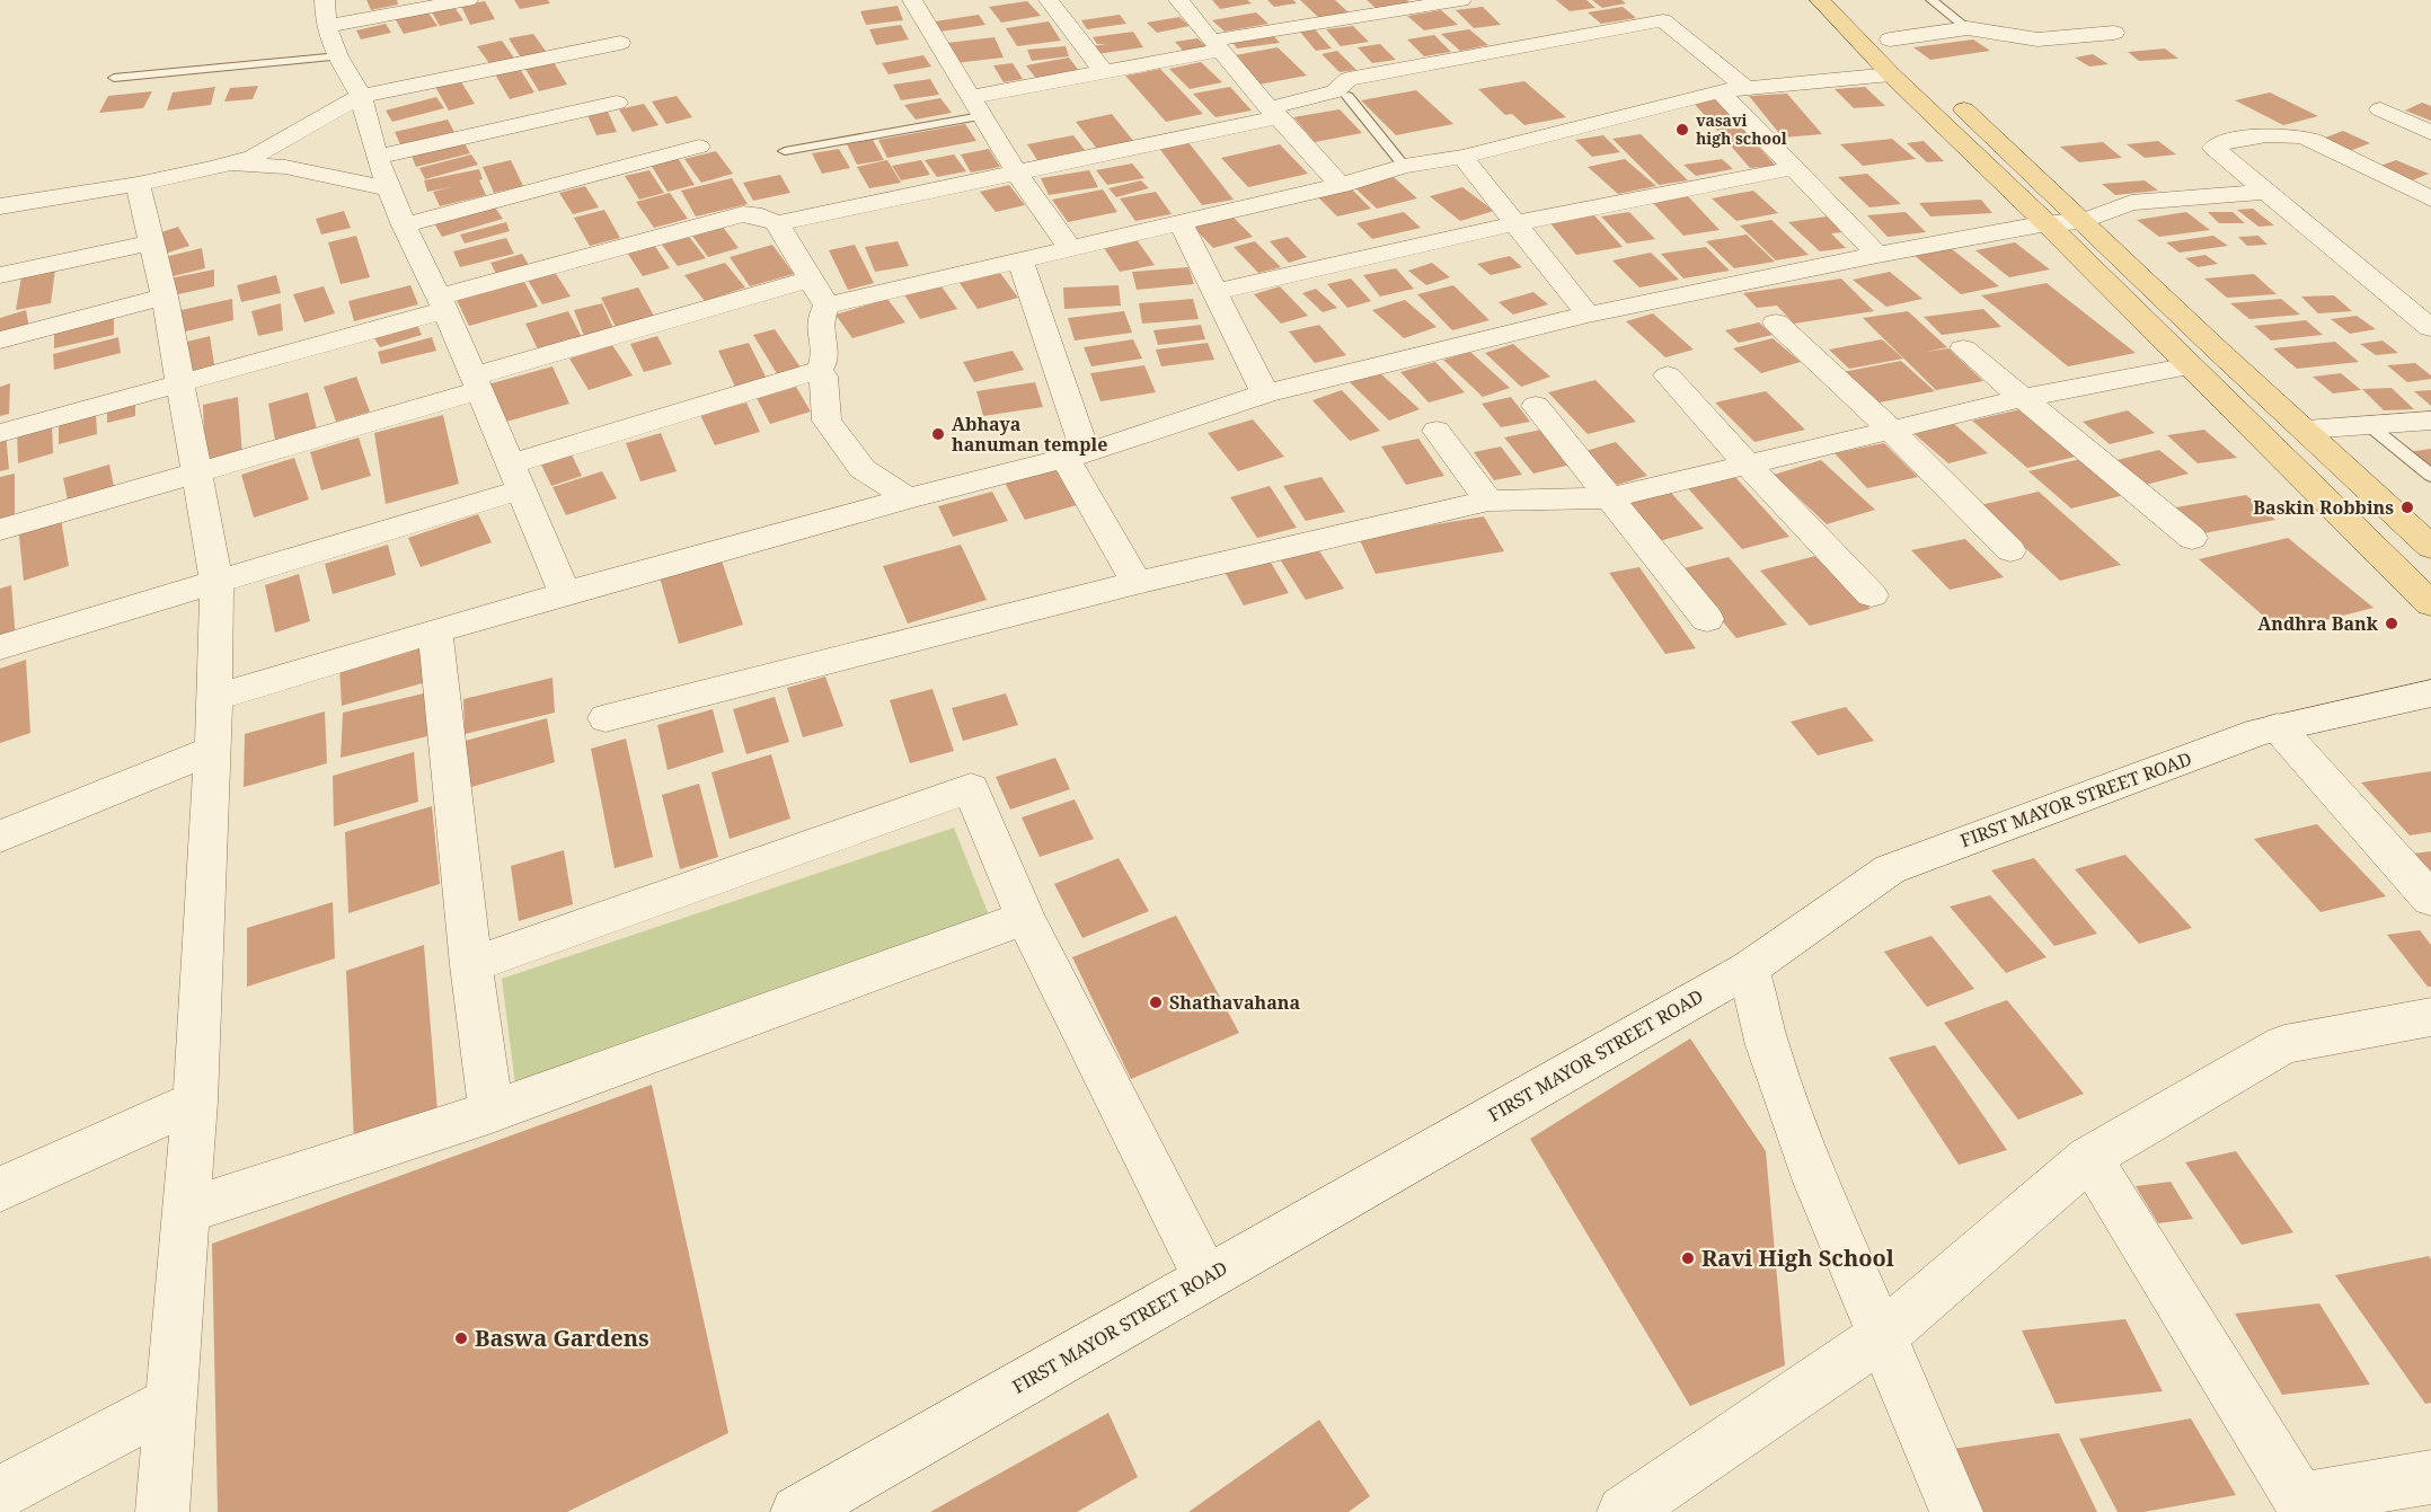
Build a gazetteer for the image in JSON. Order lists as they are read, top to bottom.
{
  "streets": {
    "street": ["FIRST MAYOR STREET ROAD"]
  },
  "places": [
    "vasavi high school",
    "Abhaya hanuman temple",
    "Baskin Robbins",
    "Andhra Bank",
    "Shathavahana",
    "Ravi High School",
    "Baswa Gardens"
  ]
}
